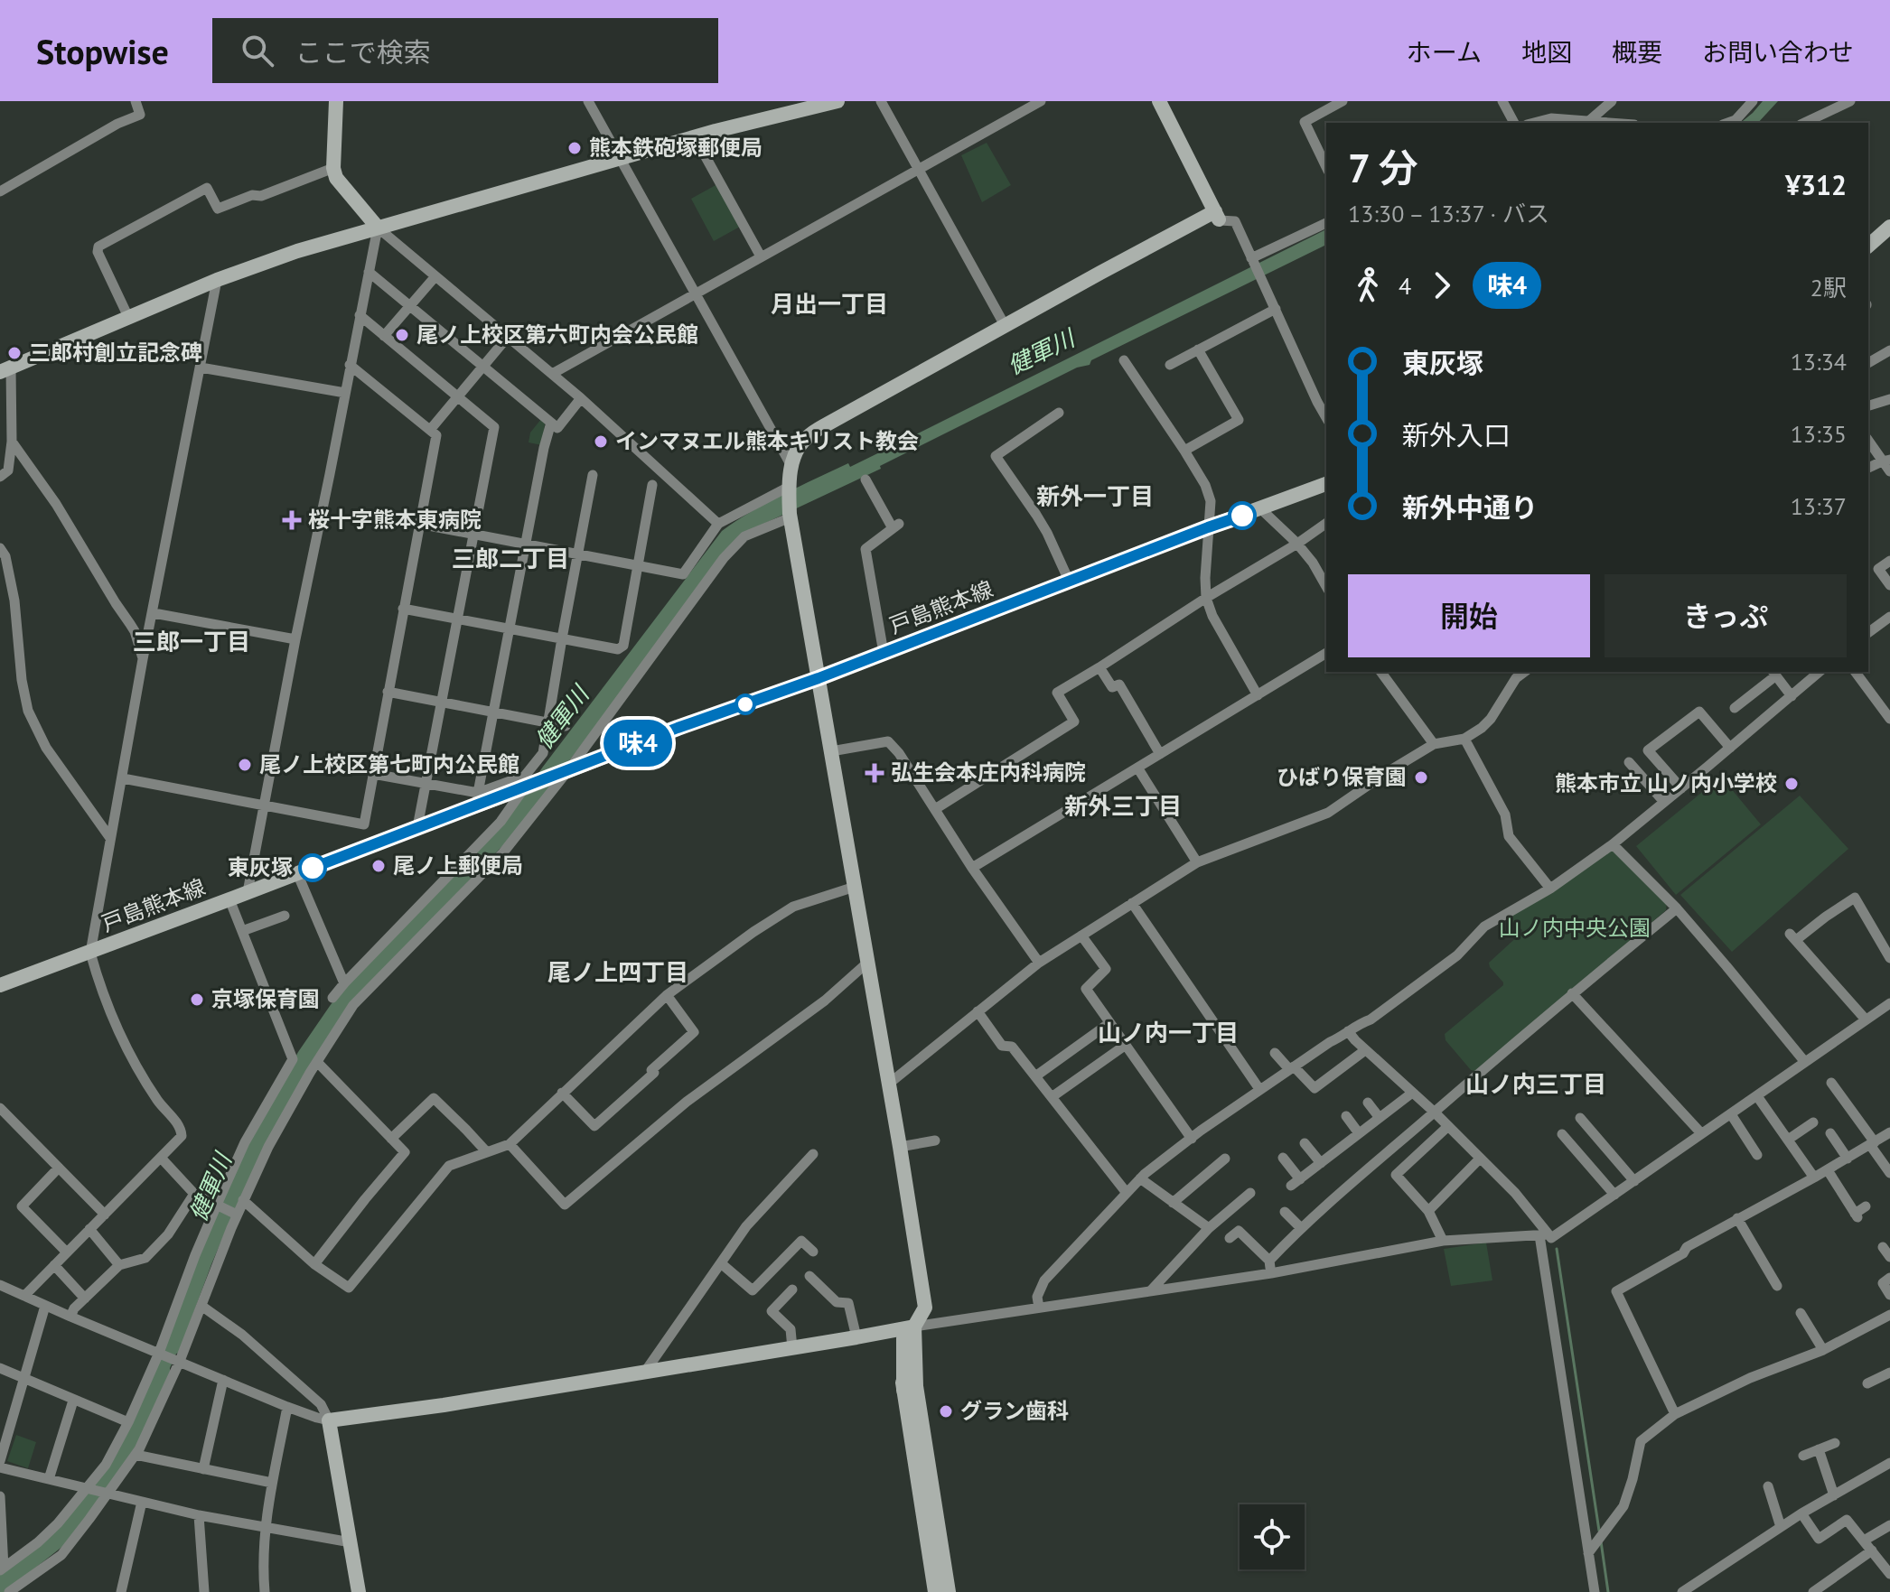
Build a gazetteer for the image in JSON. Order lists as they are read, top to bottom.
{
  "streets": {
    "street": ["戸島熊本線"]
  },
  "districts": [
    "月出一丁目",
    "新外一丁目",
    "三郎二丁目",
    "三郎一丁目",
    "新外三丁目",
    "尾ノ上四丁目",
    "山ノ内一丁目",
    "山ノ内三丁目"
  ],
  "water": ["健軍川"],
  "parks": ["山ノ内中央公園"],
  "places": {
    "other": [
      "熊本鉄砲塚郵便局",
      "尾ノ上校区第六町内会公民館",
      "三郎村創立記念碑",
      "インマヌエル熊本キリスト教会",
      "尾ノ上校区第七町内公民館",
      "ひばり保育園",
      "熊本市立 山ノ内小学校",
      "尾ノ上郵便局",
      "東灰塚",
      "京塚保育園",
      "グラン歯科"
    ],
    "health": ["桜十字熊本東病院", "弘生会本庄内科病院"]
  },
  "lines": ["bus line 味4"],
  "page": {
    "header": "Stopwise",
    "search": "ここで検索",
    "nav": [
      "ホーム",
      "地図",
      "概要",
      "お問い合わせ"
    ],
    "on_map": "味4",
    "heading": ["7 分", "13:30 – 13:37 · バス", "¥312"],
    "legs": ["4", "味4", "2駅"],
    "list": [
      {
        "name": "東灰塚",
        "value": "13:34"
      },
      {
        "name": "新外入口",
        "value": "13:35"
      },
      {
        "name": "新外中通り",
        "value": "13:37"
      }
    ],
    "buttons": ["開始", "きっぷ"]
  }
}
